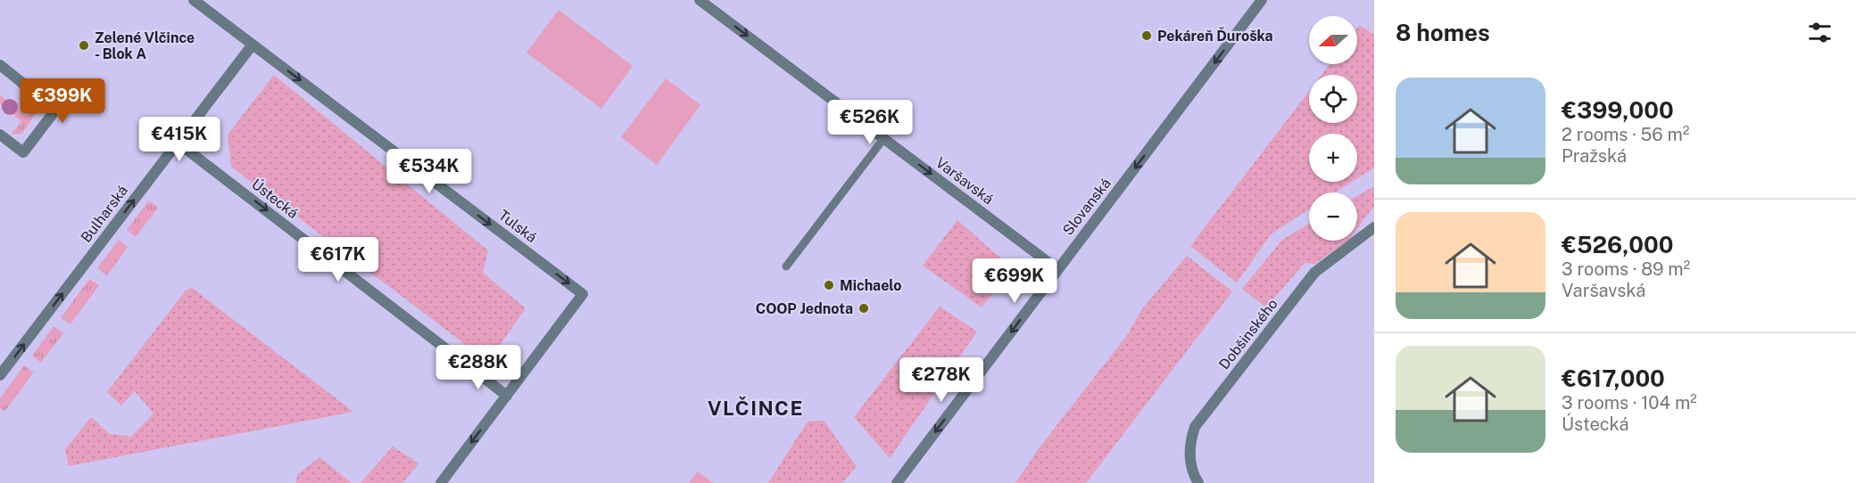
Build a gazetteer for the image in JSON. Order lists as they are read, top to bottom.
{
  "streets": {
    "street": [
      "Varšavská",
      "Ústecká",
      "Slovanská",
      "Bulharská",
      "Tulská",
      "Dobšinského"
    ]
  },
  "crossings": [
    ["Varšavská", "Slovanská"],
    ["Ústecká", "Bulharská"],
    ["Ústecká", "Tulská"],
    ["Bulharská", "Tulská"]
  ],
  "one_way": [
    "Varšavská",
    "Ústecká",
    "Slovanská",
    "Bulharská"
  ],
  "districts": ["VLČINCE"],
  "places": [
    "Pekáreň Ďuroška",
    "Zelené Vlčince - Blok A",
    "Michaelo",
    "COOP Jednota"
  ],
  "north": "left",
  "page": {
    "heading": "8 homes",
    "map_buttons": ["+", "−"],
    "list": [
      {
        "name": "€399,000",
        "note": "2 rooms · 56 m² · Pražská"
      },
      {
        "name": "€526,000",
        "note": "3 rooms · 89 m² · Varšavská"
      },
      {
        "name": "€617,000",
        "note": "3 rooms · 104 m² · Ústecká"
      }
    ],
    "price": [
      "€399K",
      "€526K",
      "€415K",
      "€534K",
      "€617K",
      "€699K",
      "€288K",
      "€278K"
    ]
  }
}
